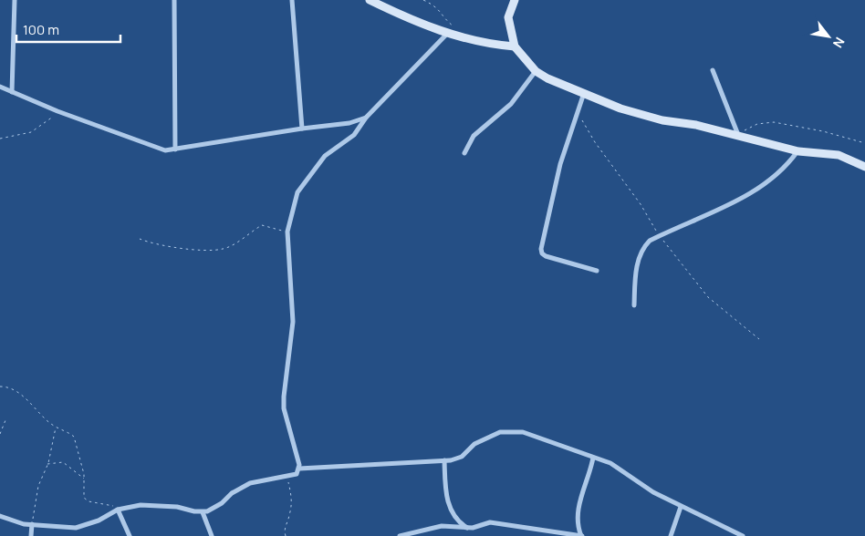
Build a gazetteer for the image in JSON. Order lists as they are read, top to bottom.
{
  "scale_bar": "100 m",
  "north": "bottom right"
}
